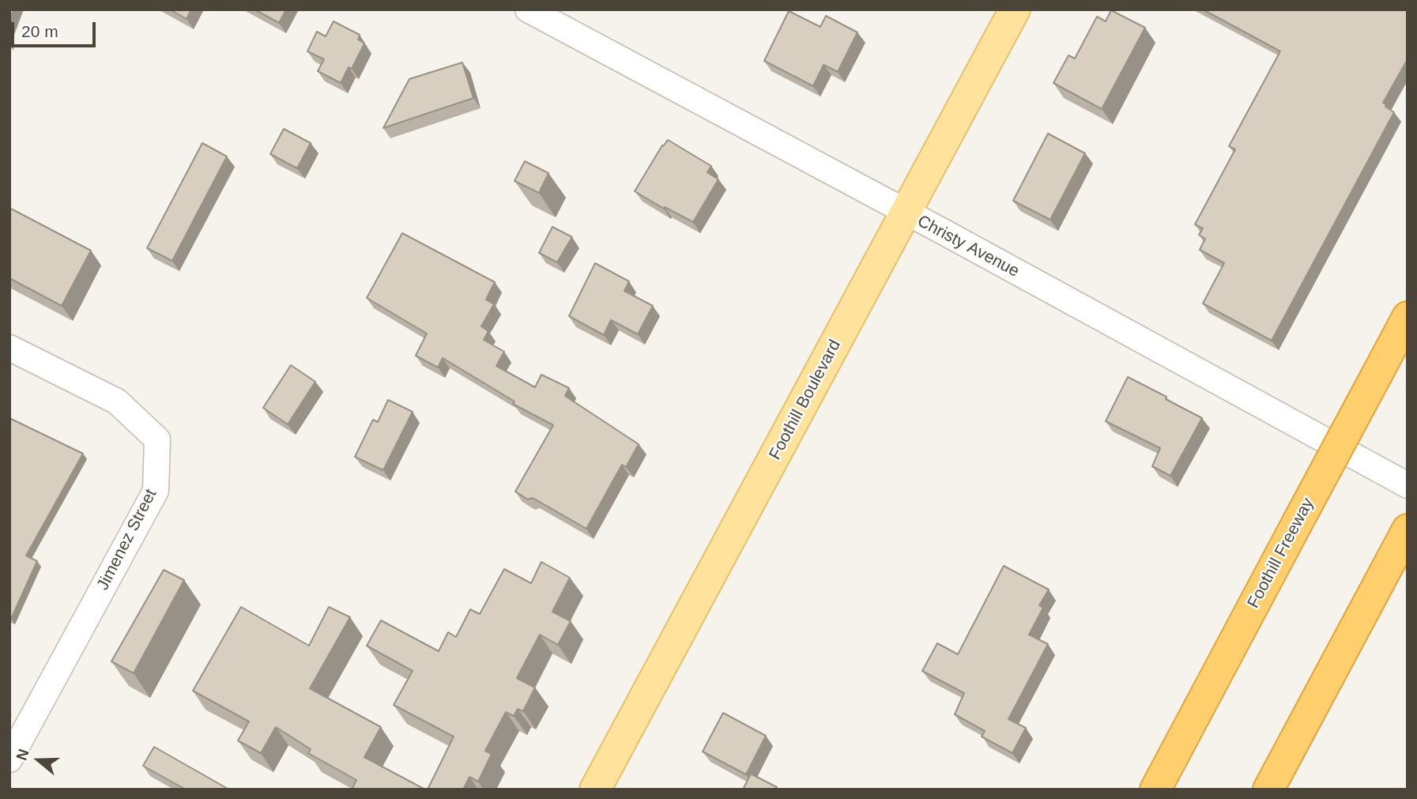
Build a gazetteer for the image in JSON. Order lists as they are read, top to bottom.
{
  "streets": {
    "highway": ["Foothill Freeway"],
    "main road": ["Foothill Boulevard"],
    "street": ["Christy Avenue", "Jimenez Street"]
  },
  "crossings": [
    ["Christy Avenue", "Foothill Boulevard"]
  ],
  "scale_bar": "20 m",
  "north": "left"
}
